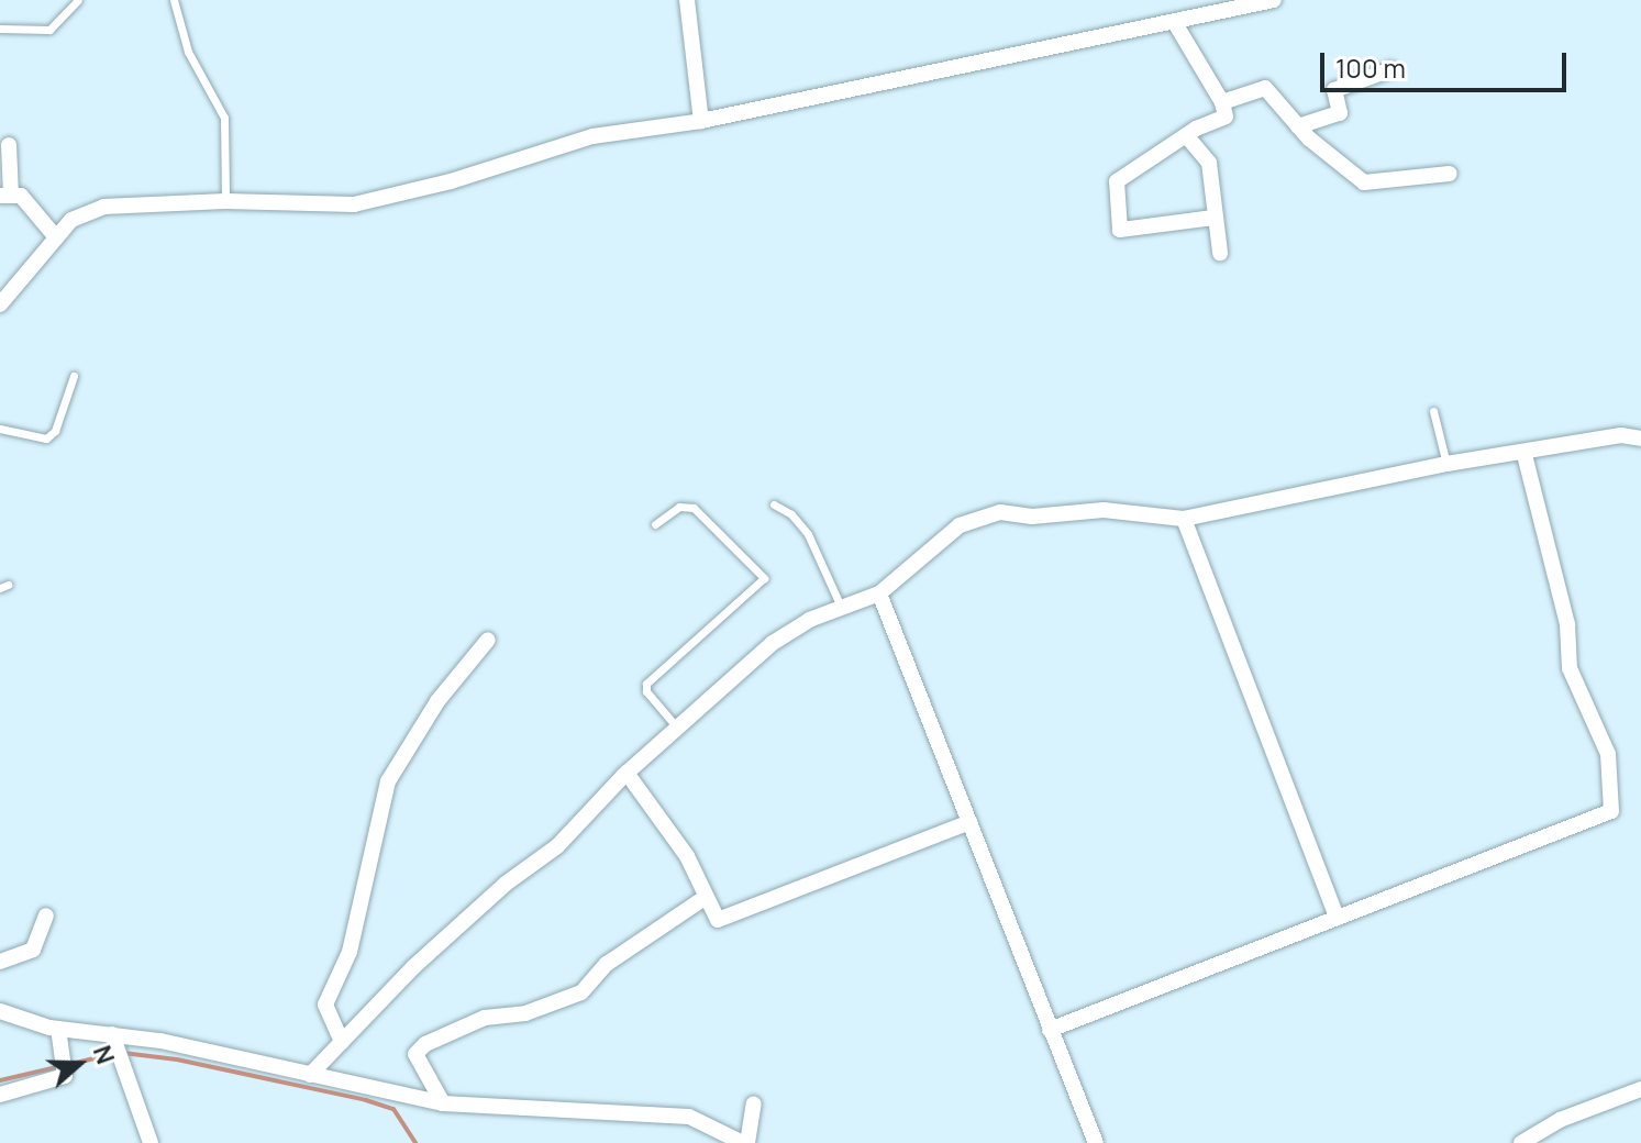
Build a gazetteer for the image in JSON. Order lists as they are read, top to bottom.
{
  "scale_bar": "100 m",
  "north": "right"
}
